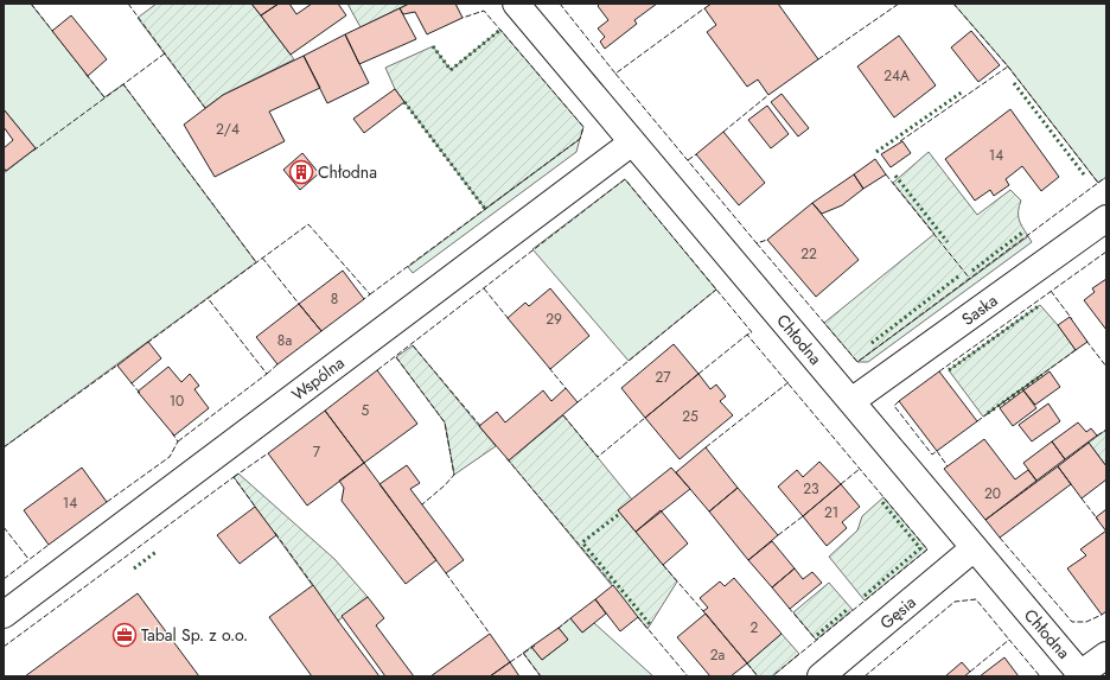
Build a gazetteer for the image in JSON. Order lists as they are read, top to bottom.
{
  "streets": {
    "street": [
      "Saska",
      "Chłodna",
      "Wspólna",
      "Gęsia"
    ]
  },
  "crossings": [
    ["Saska", "Chłodna"],
    ["Chłodna", "Wspólna"],
    ["Chłodna", "Gęsia"]
  ],
  "places": {
    "building": ["Chłodna"],
    "office": ["Tabal Sp. z o.o."]
  },
  "house_numbers": [
    "24A",
    "2/4",
    "14",
    "22",
    "8",
    "29",
    "8a",
    "27",
    "10",
    "5",
    "25",
    "7",
    "23",
    "20",
    "14",
    "21",
    "2",
    "2a"
  ]
}
